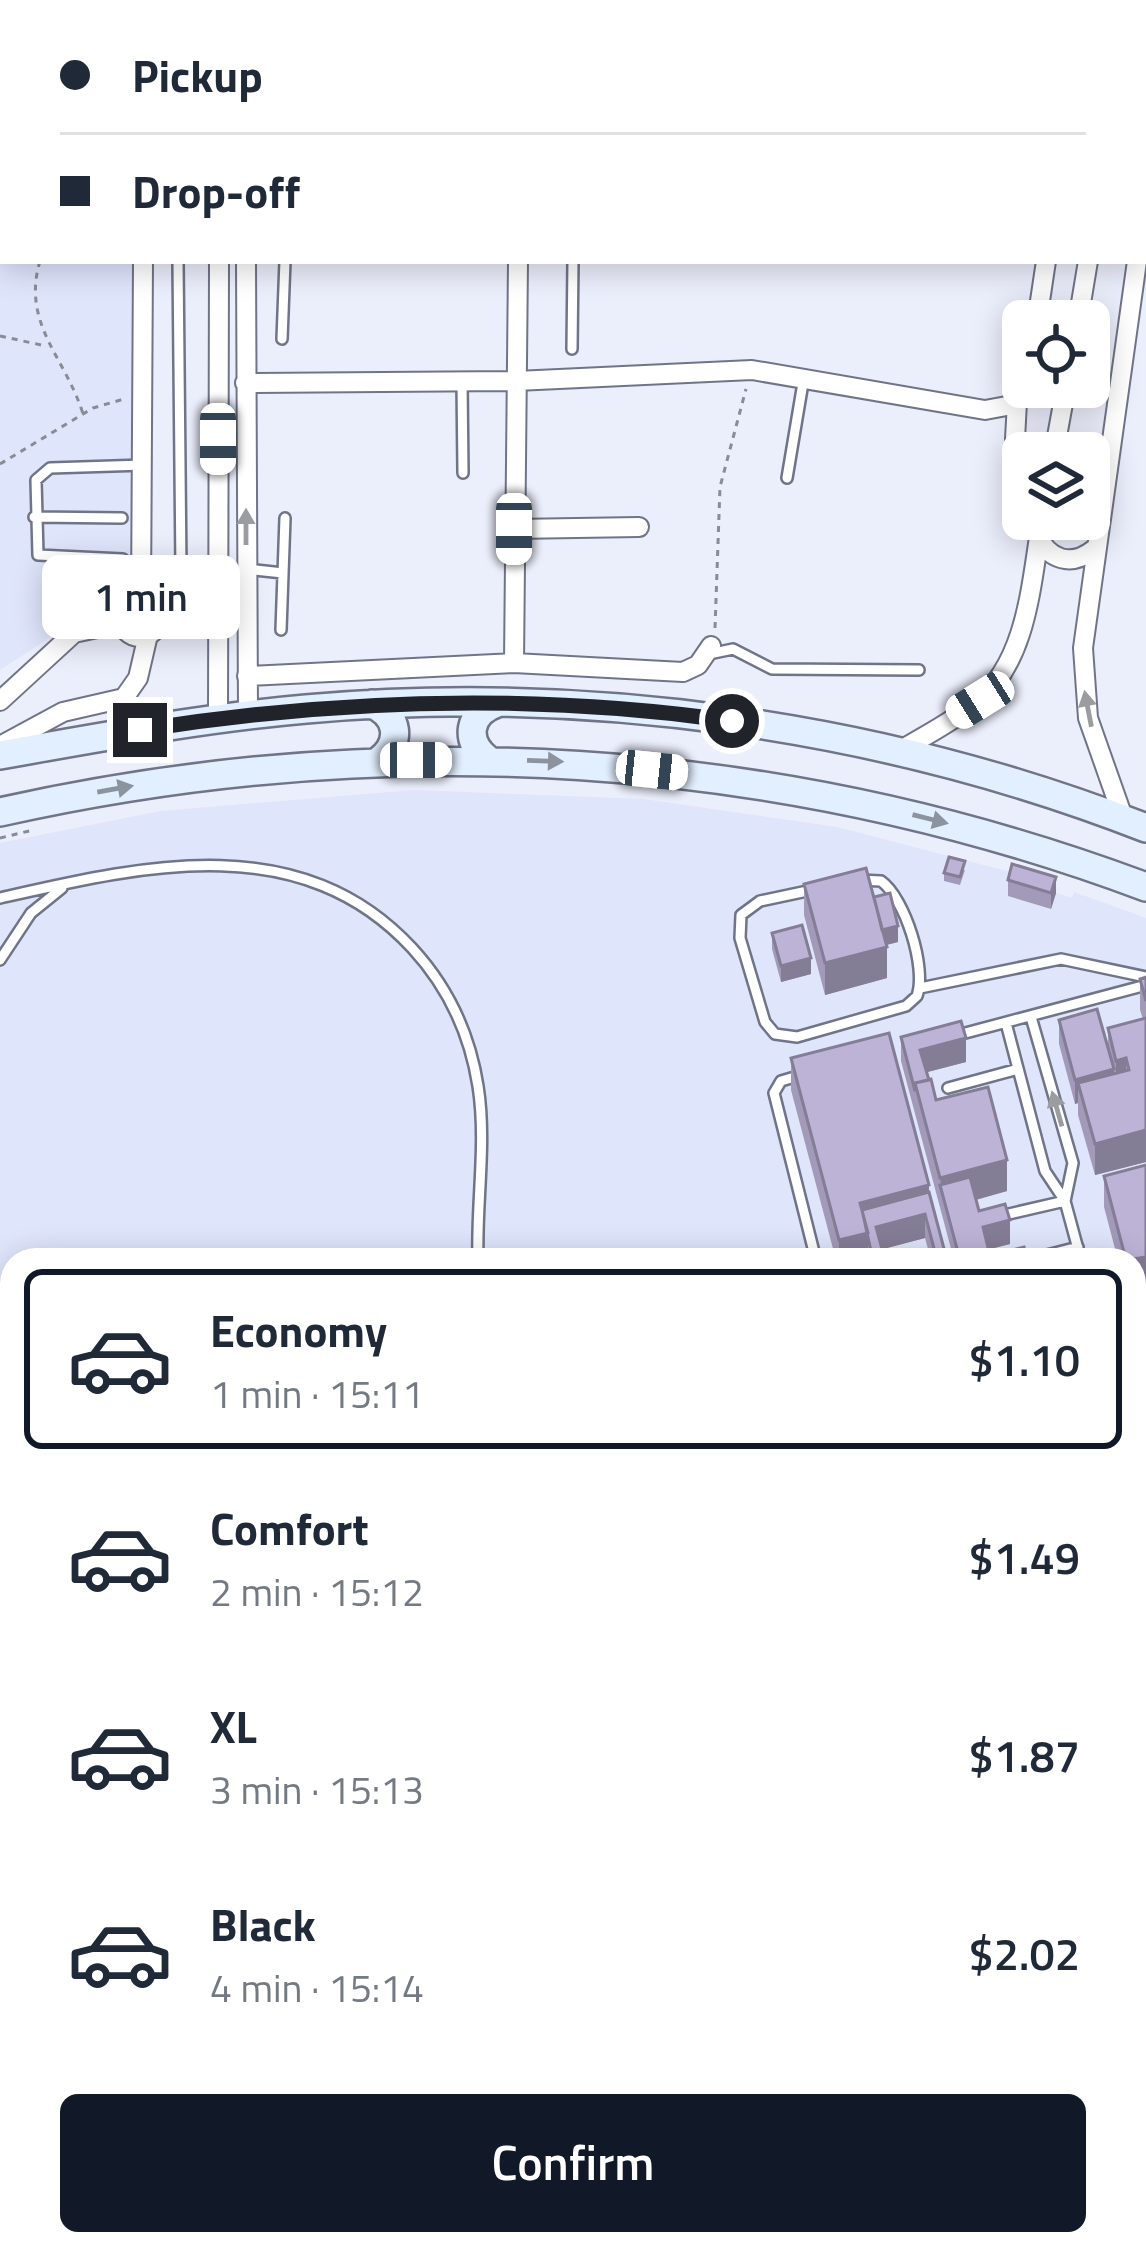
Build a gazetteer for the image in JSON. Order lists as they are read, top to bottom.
{
  "page": {
    "banner": ["Pickup", "Drop-off"],
    "bubble": "1 min",
    "list": [
      {
        "name": "Economy",
        "note": "1 min · 15:11",
        "value": "$1.10"
      },
      {
        "name": "Comfort",
        "note": "2 min · 15:12",
        "value": "$1.49"
      },
      {
        "name": "XL",
        "note": "3 min · 15:13",
        "value": "$1.87"
      },
      {
        "name": "Black",
        "note": "4 min · 15:14",
        "value": "$2.02"
      }
    ],
    "buttons": "Confirm"
  }
}
